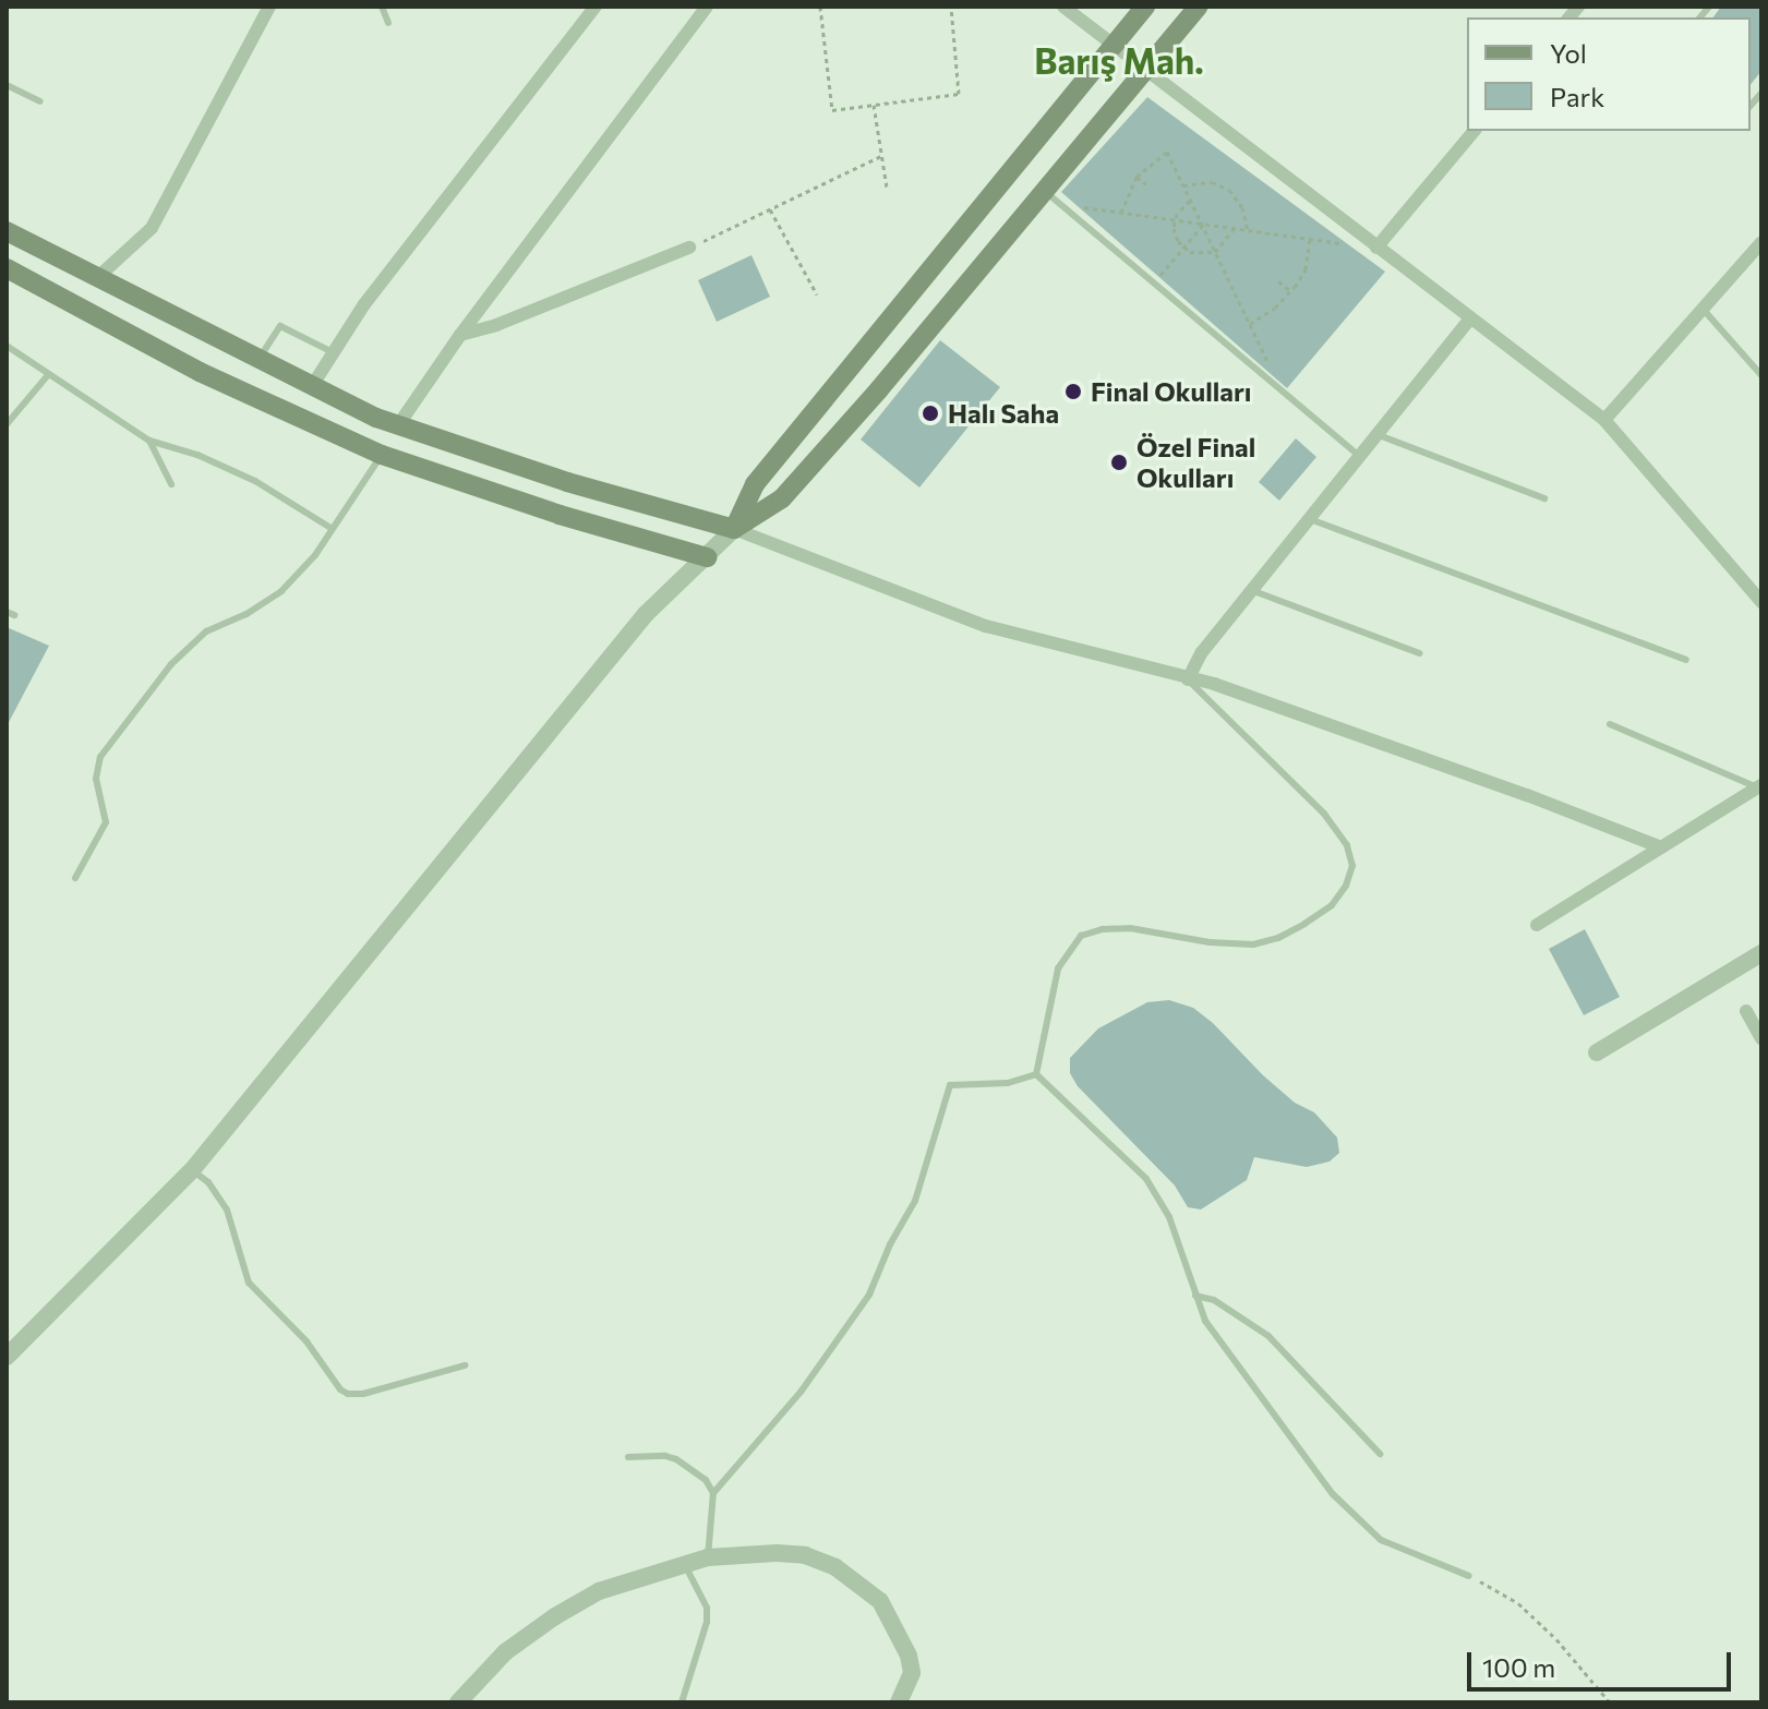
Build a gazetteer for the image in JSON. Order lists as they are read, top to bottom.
{
  "districts": ["Barış Mah."],
  "places": ["Final Okulları", "Halı Saha", "Özel Final Okulları"],
  "legend": ["Yol", "Park"],
  "scale_bar": "100 m"
}
